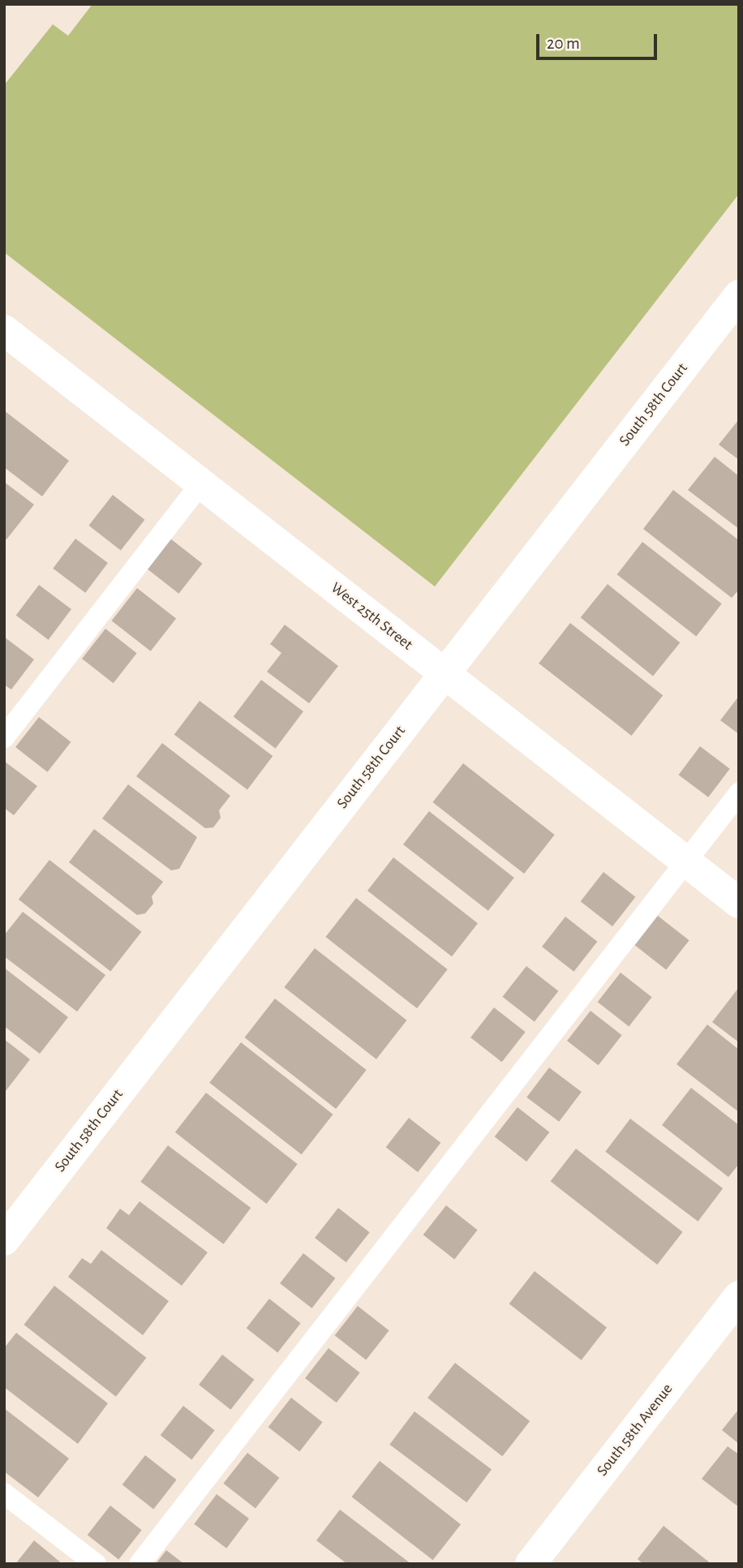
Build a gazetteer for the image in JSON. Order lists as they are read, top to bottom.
{
  "streets": {
    "street": ["South 58th Court", "West 25th Street", "South 58th Avenue"]
  },
  "crossings": [
    ["South 58th Court", "West 25th Street"]
  ],
  "scale_bar": "20 m"
}
